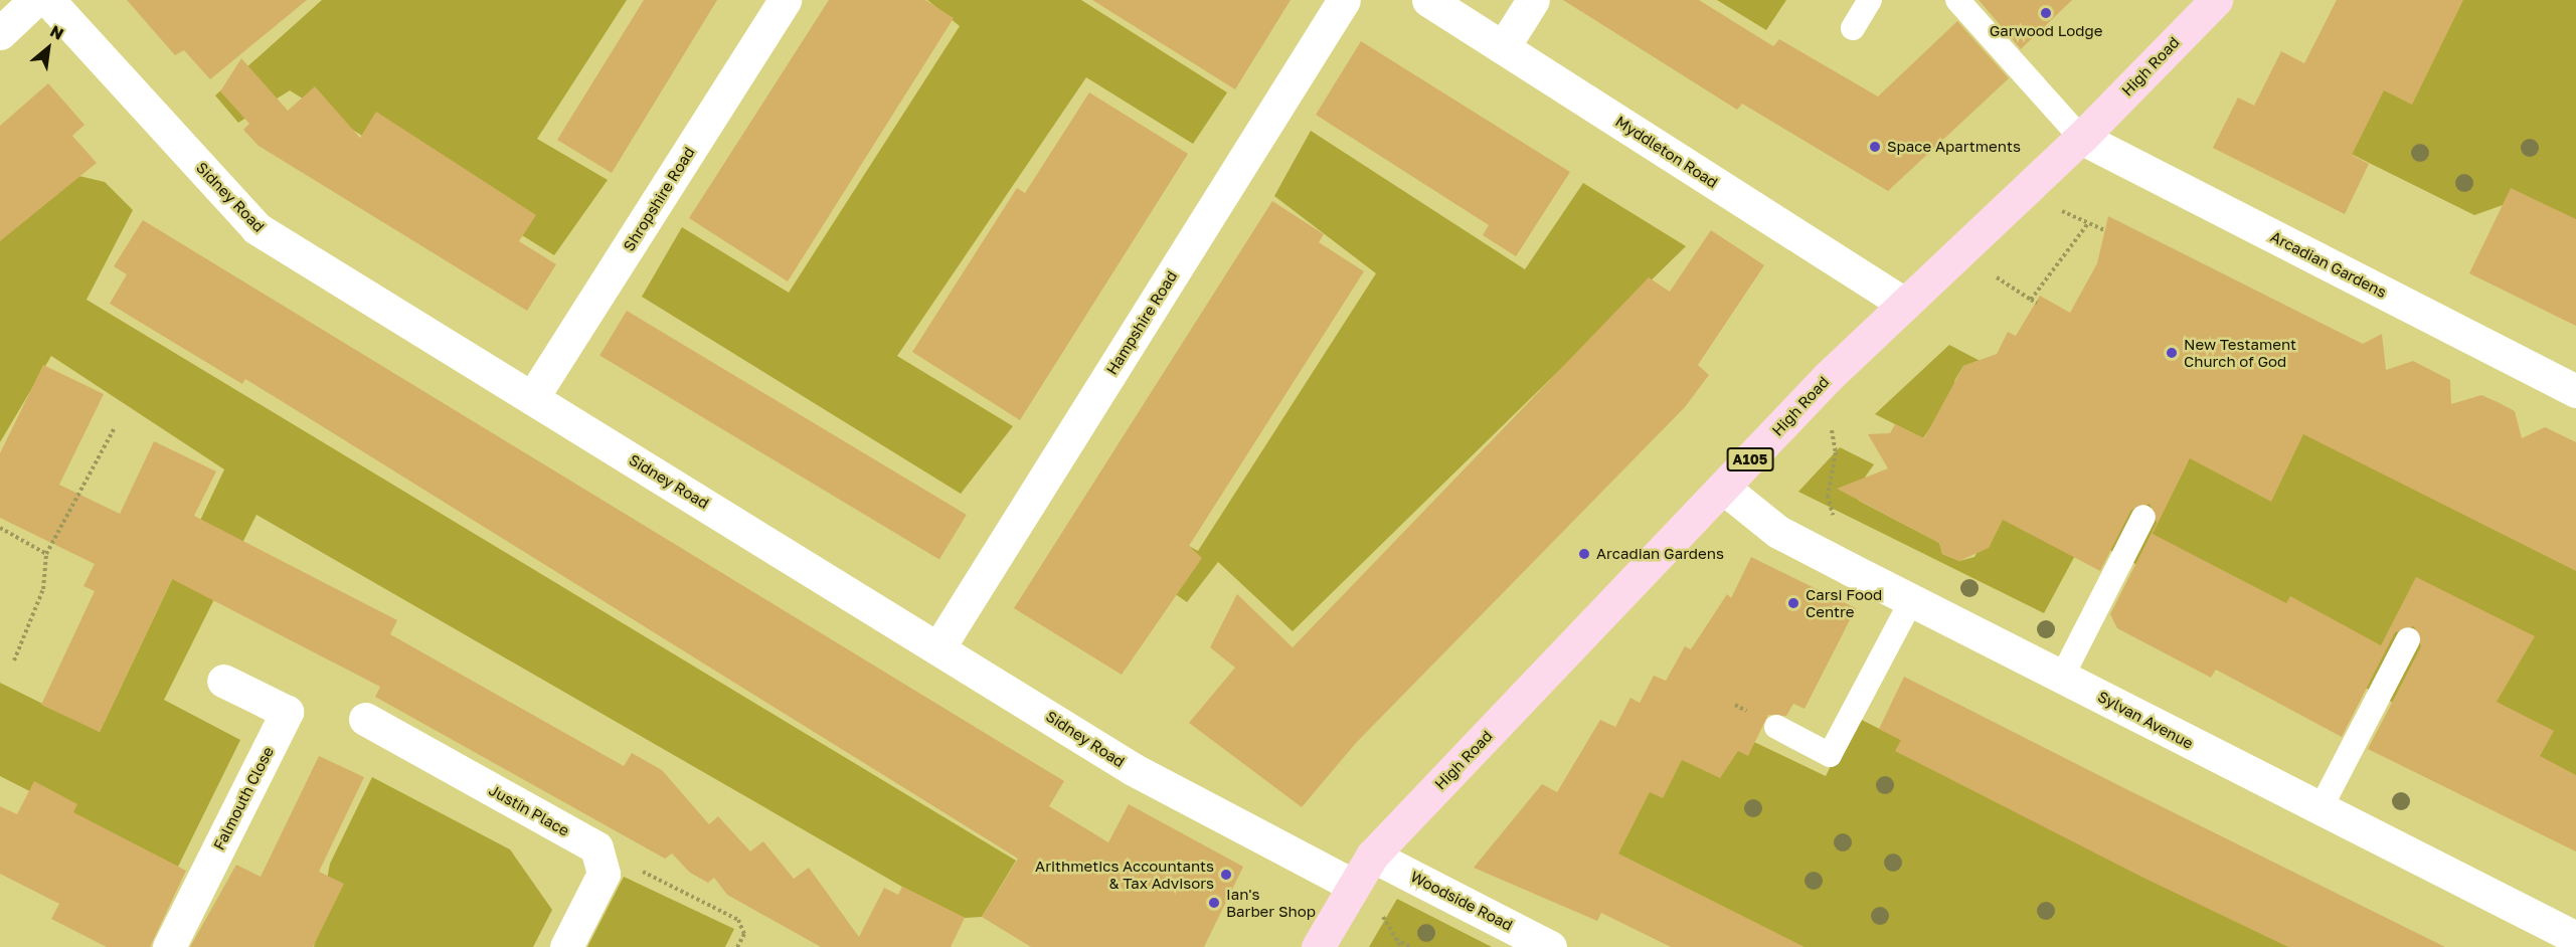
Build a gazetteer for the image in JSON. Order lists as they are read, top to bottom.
{
  "streets": {
    "main road": ["High Road", "A105"],
    "street": [
      "Myddleton Road",
      "Sidney Road",
      "Shropshire Road",
      "Arcadian Gardens",
      "Hampshire Road",
      "Sylvan Avenue",
      "Falmouth Close",
      "Justin Place",
      "Woodside Road"
    ]
  },
  "crossings": [
    ["High Road", "Myddleton Road"],
    ["High Road", "Sidney Road"],
    ["High Road", "Arcadian Gardens"],
    ["High Road", "Sylvan Avenue"],
    ["High Road", "Woodside Road"],
    ["Sidney Road", "Shropshire Road"],
    ["Sidney Road", "Hampshire Road"]
  ],
  "places": [
    "Garwood Lodge",
    "Space Apartments",
    "New Testament Church of God",
    "Arcadian Gardens",
    "Carsi Food Centre",
    "Arithmetics Accountants & Tax Advisors",
    "Ian's Barber Shop"
  ],
  "north": "top right"
}
